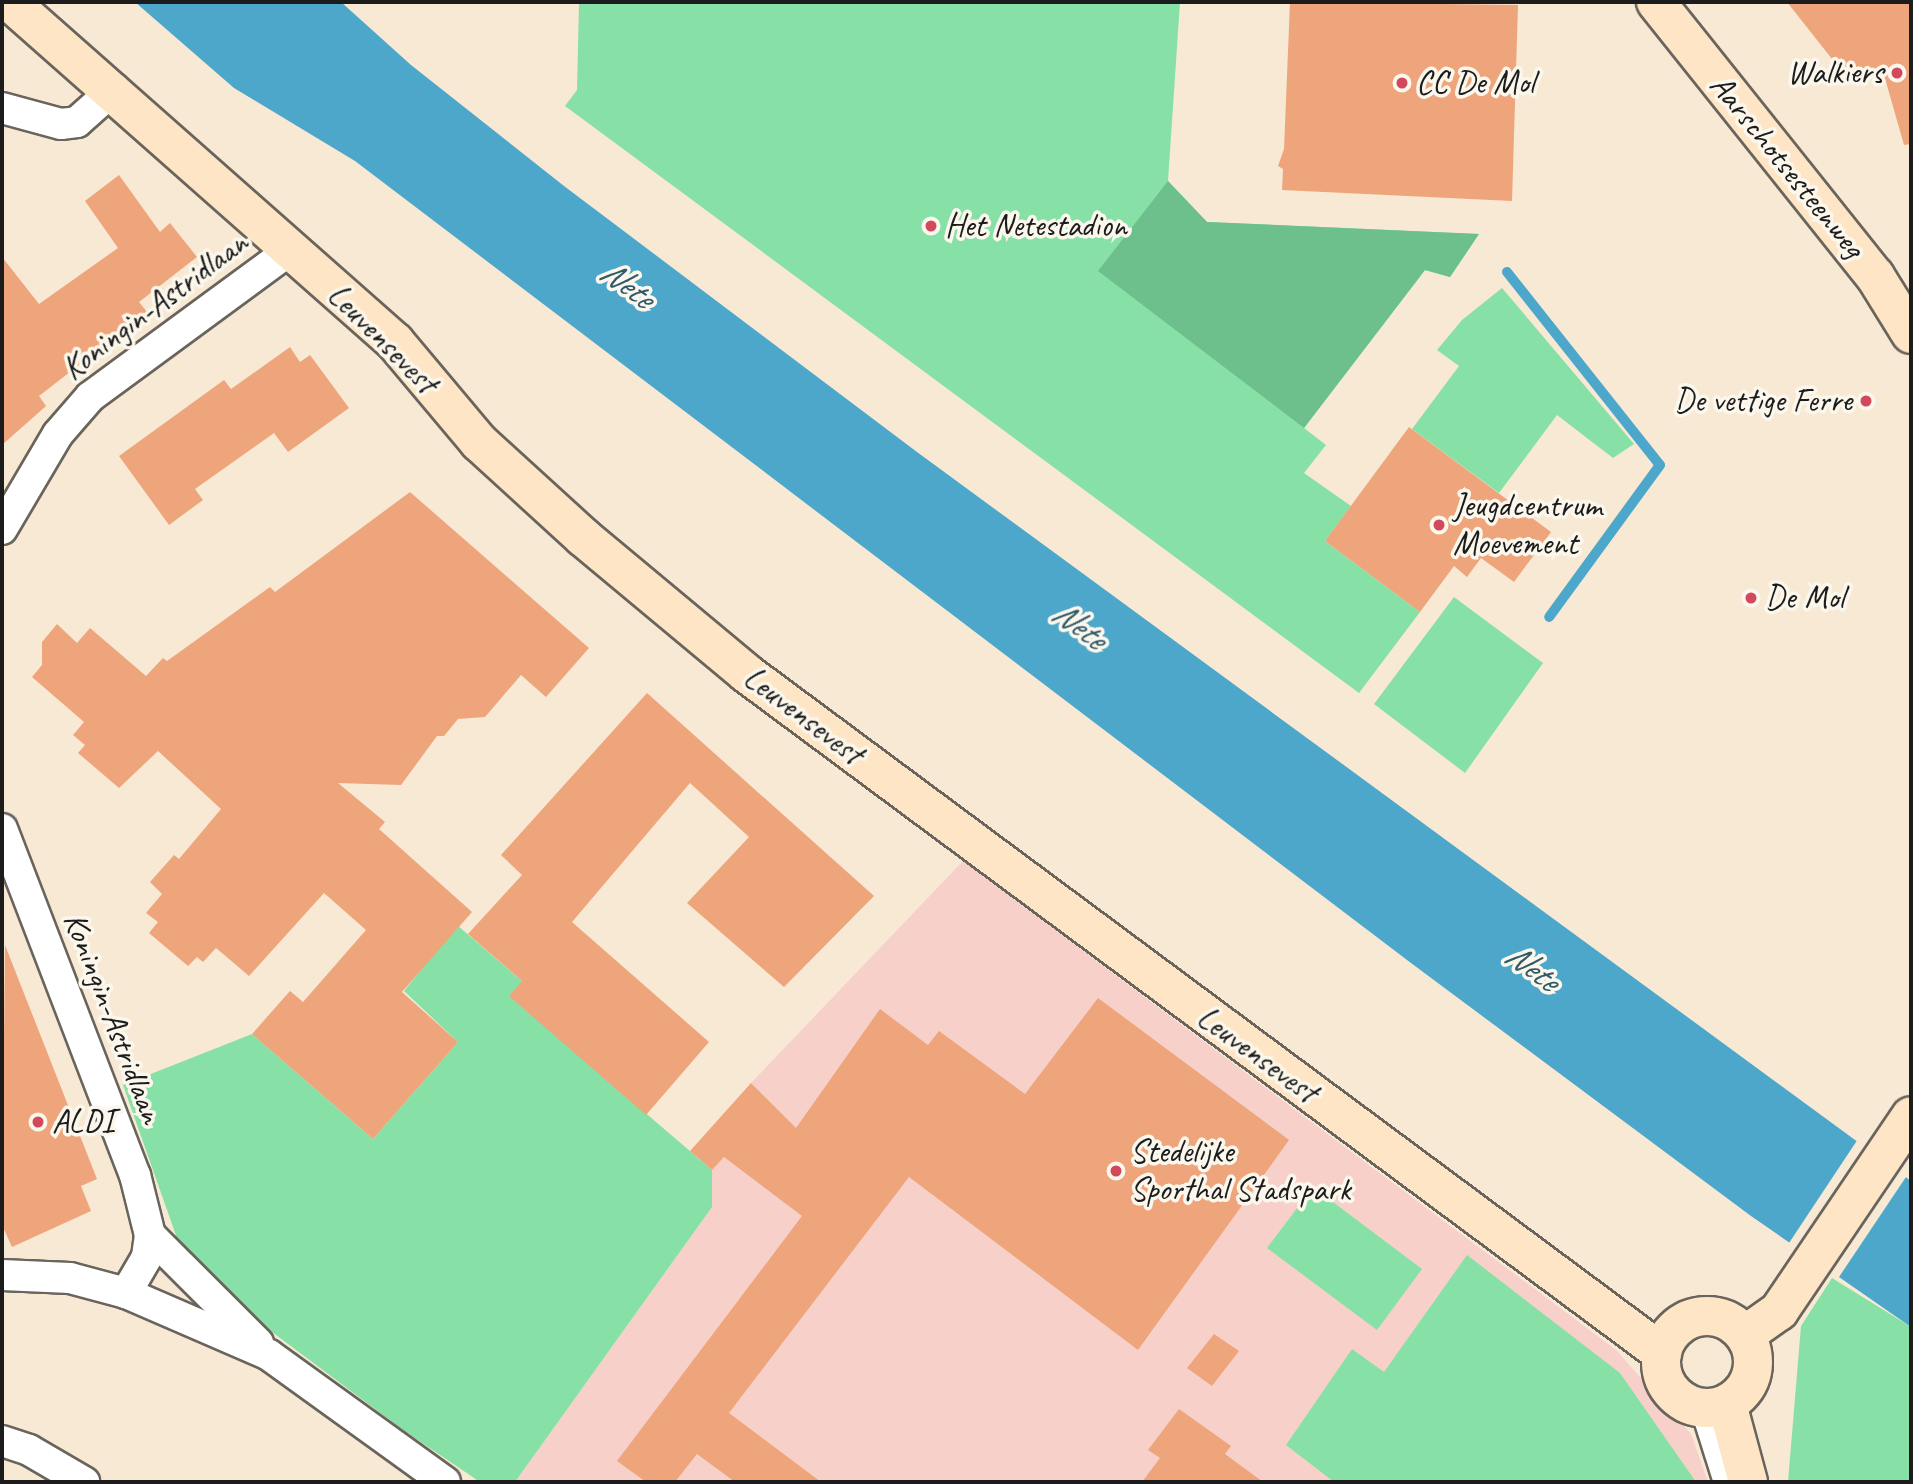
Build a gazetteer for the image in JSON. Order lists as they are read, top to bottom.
{
  "streets": {
    "street": ["Aarschotsesteenweg", "Koningin-Astridlaan", "Leuvensevest"]
  },
  "crossings": [
    ["Koningin-Astridlaan", "Leuvensevest"]
  ],
  "water": ["Nete"],
  "places": [
    "Walkiers",
    "CC De Mol",
    "Het Netestadion",
    "De vettige Ferre",
    "Jeugdcentrum Moevement",
    "De Mol",
    "ALDI",
    "Stedelijke Sporthal Stadspark"
  ]
}
